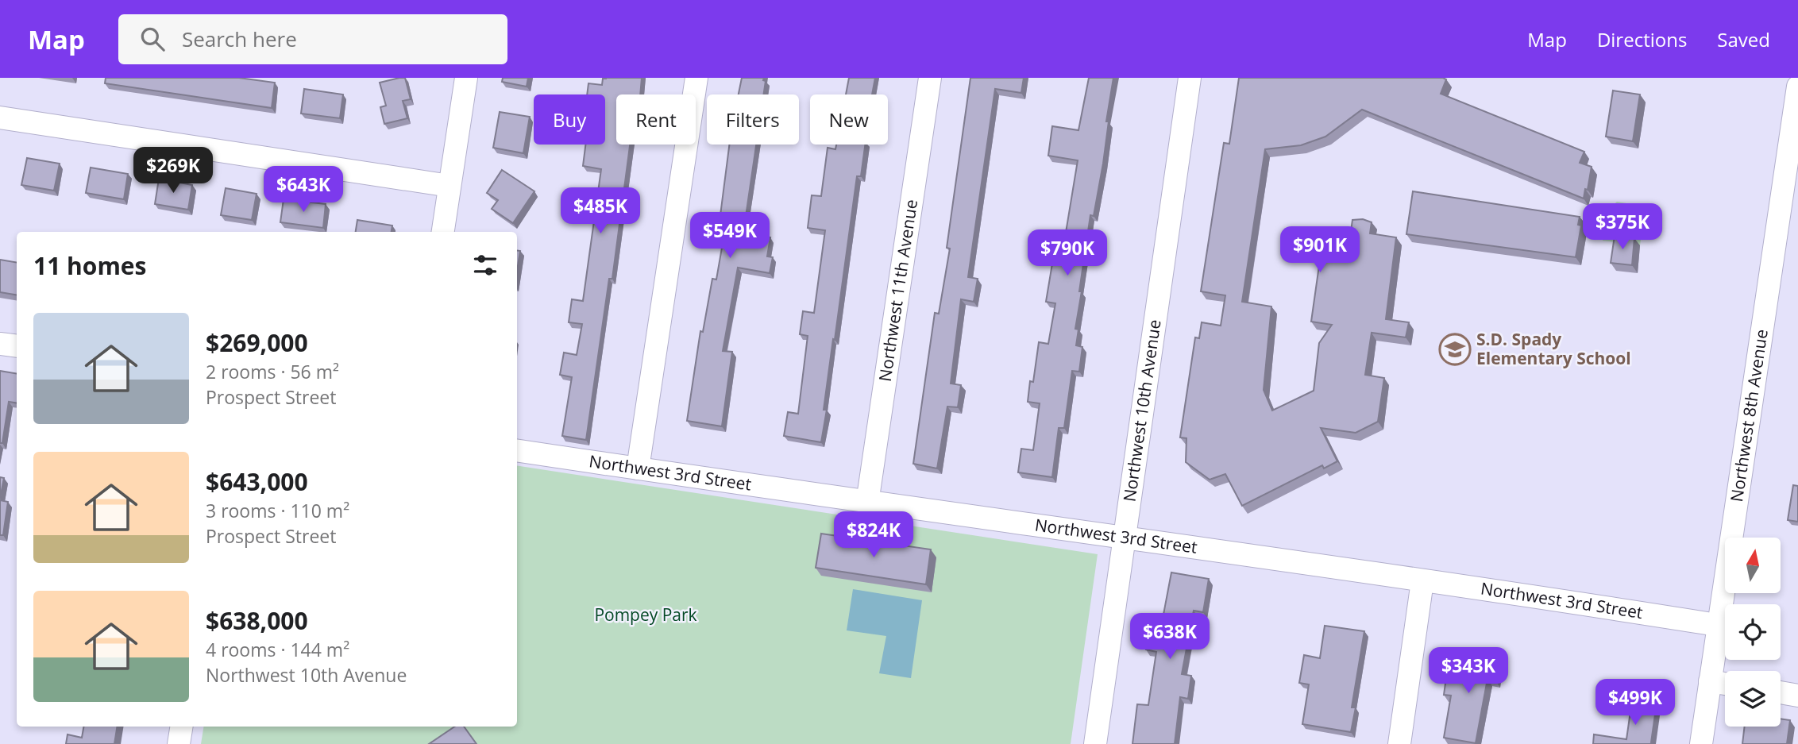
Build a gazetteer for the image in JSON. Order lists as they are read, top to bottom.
{
  "streets": {
    "street": [
      "Northwest 11th Avenue",
      "Northwest 10th Avenue",
      "Northwest 8th Avenue",
      "Northwest 3rd Street"
    ]
  },
  "crossings": [
    ["Northwest 11th Avenue", "Northwest 3rd Street"],
    ["Northwest 10th Avenue", "Northwest 3rd Street"],
    ["Northwest 8th Avenue", "Northwest 3rd Street"]
  ],
  "parks": ["Pompey Park"],
  "places": {
    "school or university": ["S.D. Spady Elementary School"]
  },
  "north": "top",
  "page": {
    "header": "Map",
    "search": "Search here",
    "nav": ["Map", "Directions", "Saved"],
    "chip": [
      "Buy",
      "Rent",
      "Filters",
      "New"
    ],
    "price": [
      "$269K",
      "$643K",
      "$485K",
      "$375K",
      "$549K",
      "$901K",
      "$790K",
      "$824K",
      "$638K",
      "$343K",
      "$499K"
    ],
    "heading": "11 homes",
    "list": [
      {
        "name": "$269,000",
        "note": "2 rooms · 56 m² · Prospect Street"
      },
      {
        "name": "$643,000",
        "note": "3 rooms · 110 m² · Prospect Street"
      },
      {
        "name": "$638,000",
        "note": "4 rooms · 144 m² · Northwest 10th Avenue"
      }
    ]
  }
}
